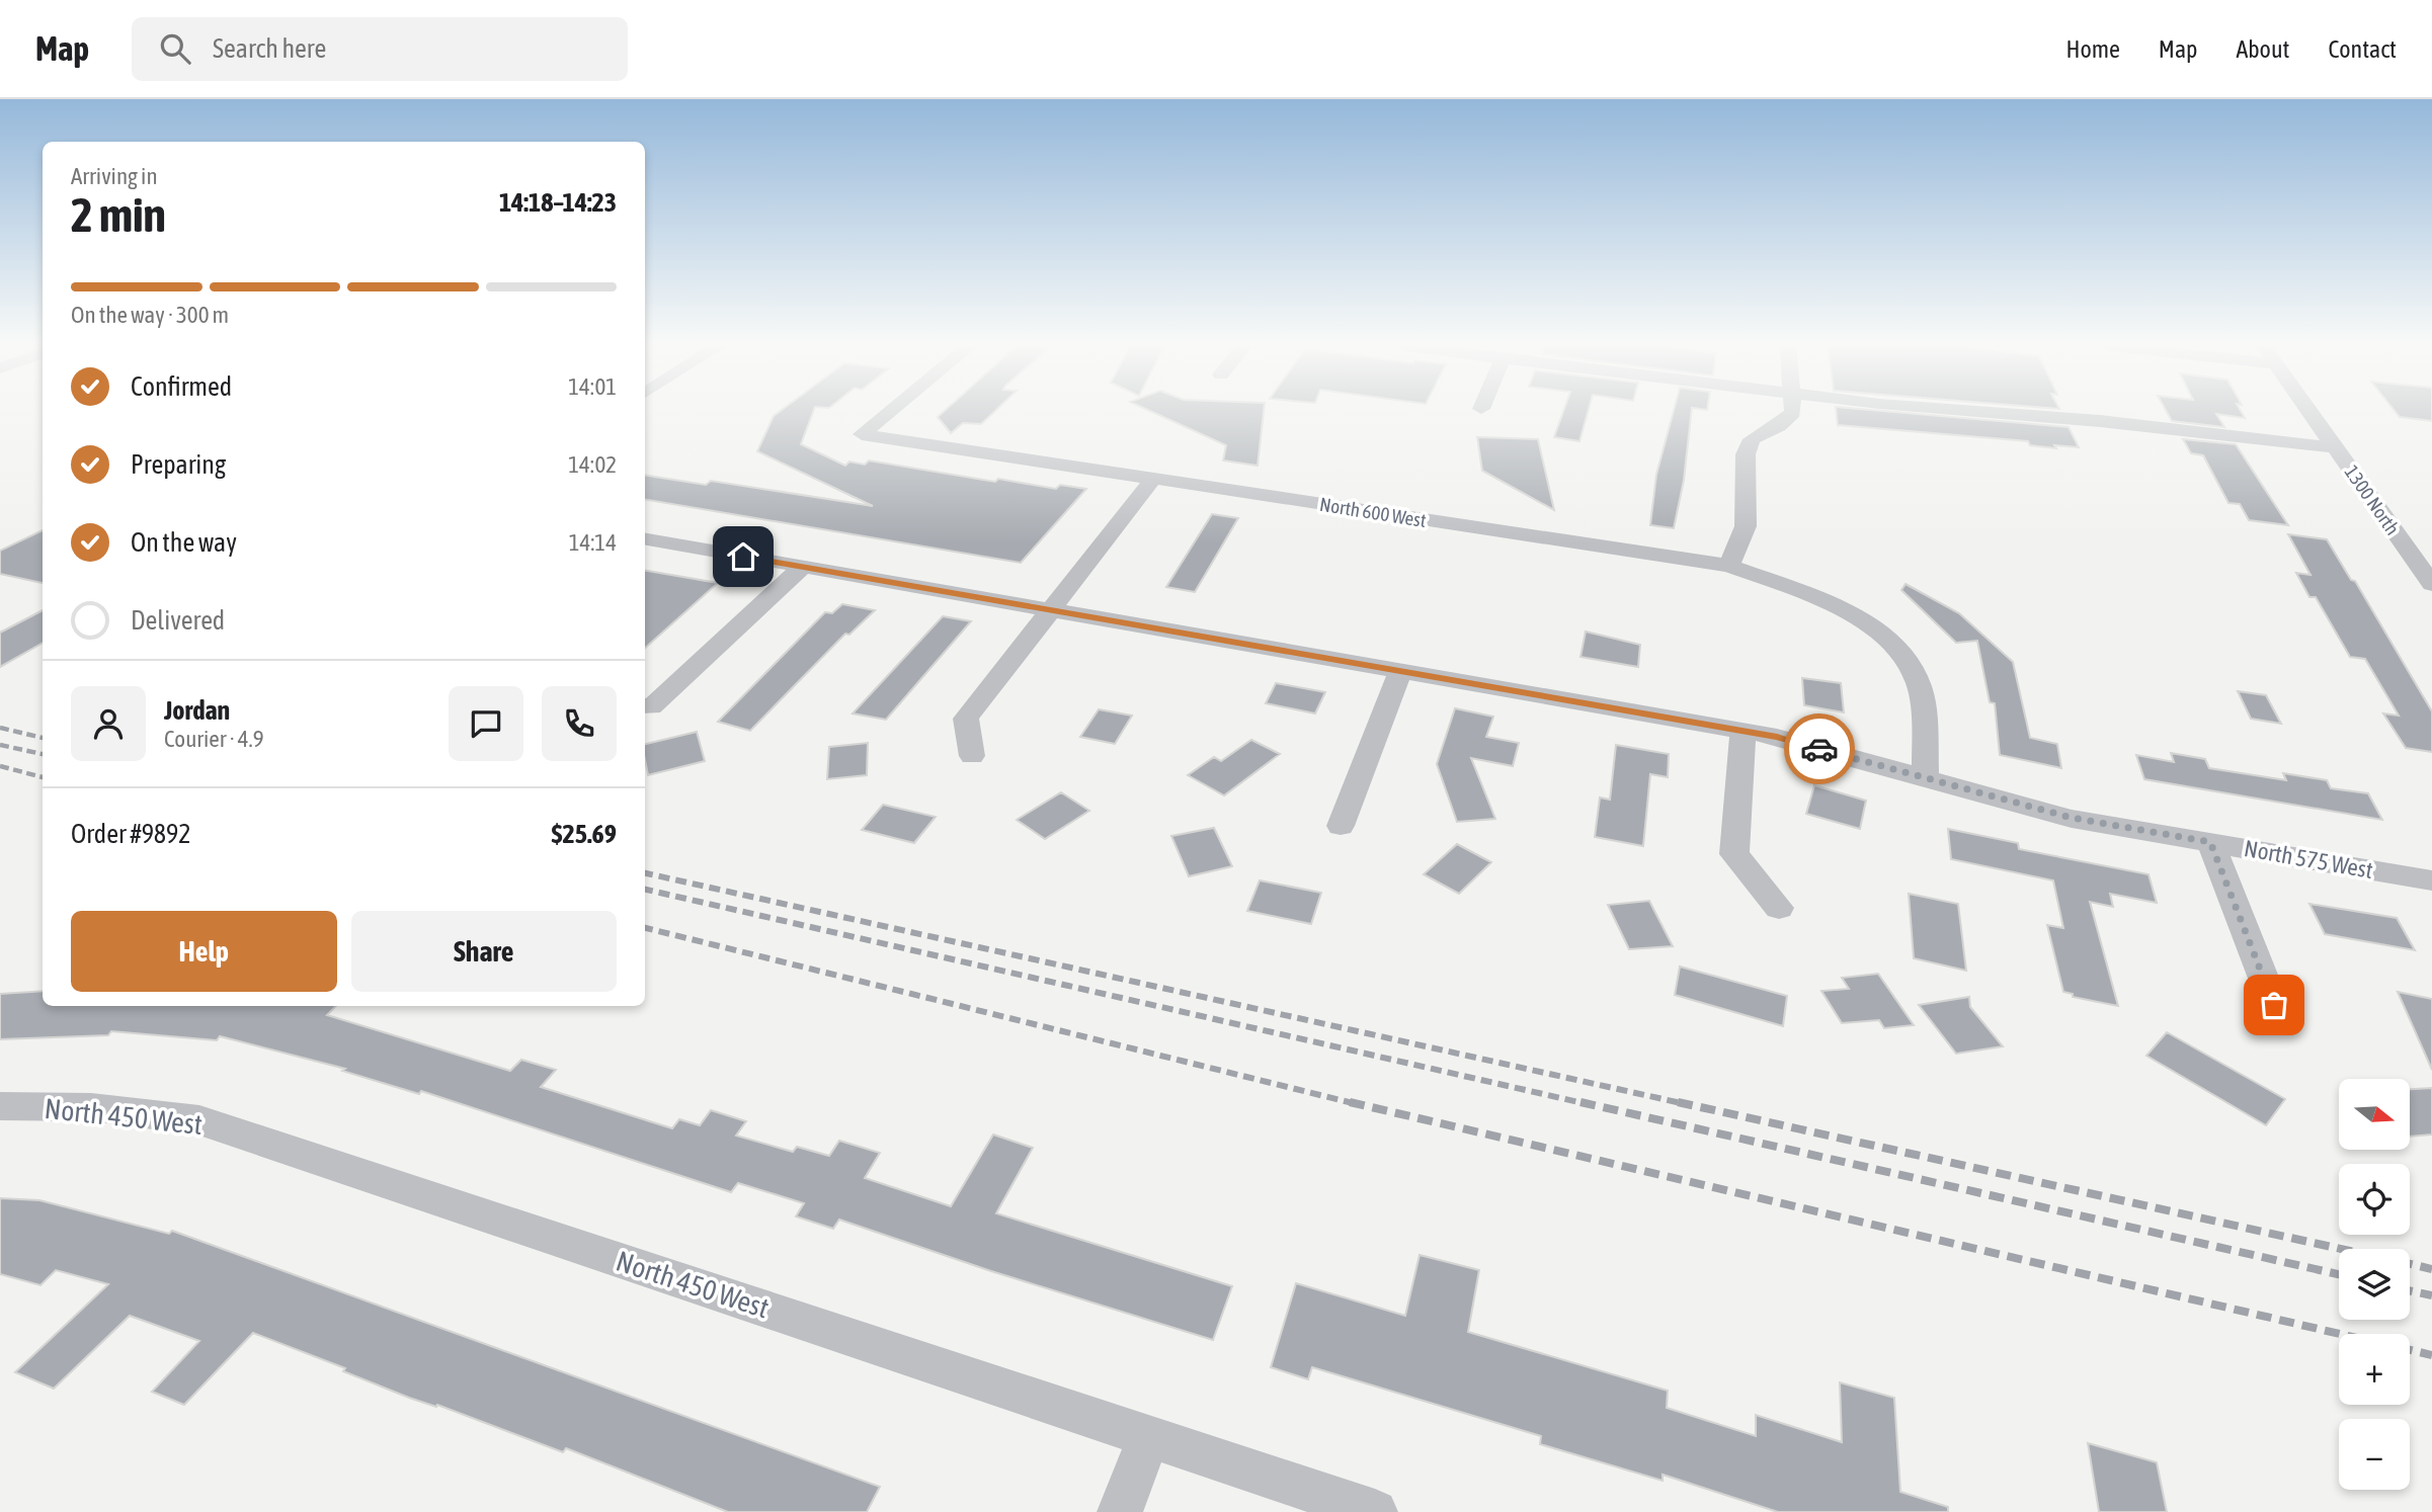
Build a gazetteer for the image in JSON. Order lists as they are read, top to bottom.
{
  "streets": {
    "street": [
      "1300 North",
      "North 600 West",
      "North 575 West",
      "North 450 West"
    ]
  },
  "crossings": [
    ["North 600 West", "North 575 West"]
  ],
  "north": "right",
  "page": {
    "header": "Map",
    "search": "Search here",
    "nav": [
      "Home",
      "Map",
      "About",
      "Contact"
    ],
    "heading": ["2 min", "Arriving in", "14:18–14:23"],
    "panel": [
      "Jordan",
      "Courier · 4.9",
      "Order #9892",
      "$25.69"
    ],
    "bar": "On the way · 300 m",
    "list": [
      ["Confirmed", "14:01"],
      ["Preparing", "14:02"],
      ["On the way", "14:14"],
      "Delivered"
    ],
    "buttons": ["Help", "Share"],
    "map_buttons": ["+", "−"]
  }
}
